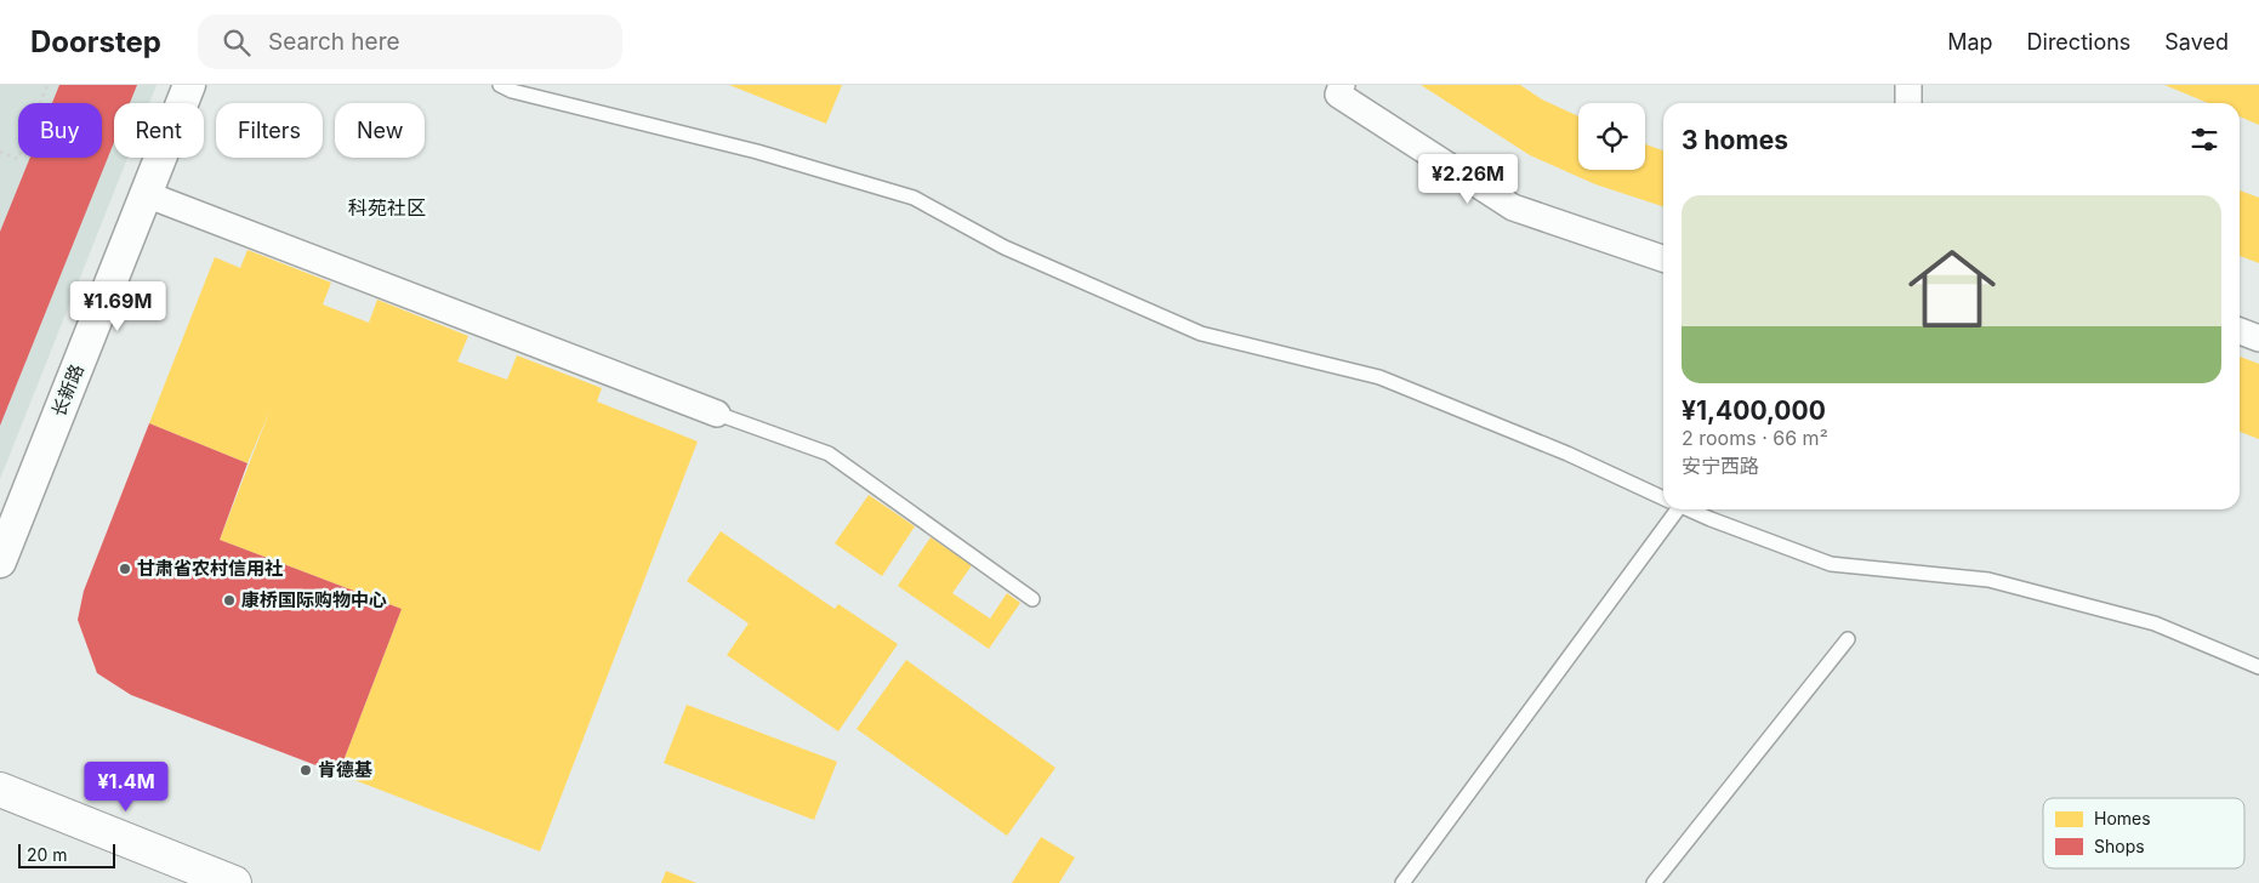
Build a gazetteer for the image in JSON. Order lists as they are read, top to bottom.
{
  "streets": {
    "street": ["长新路"]
  },
  "districts": ["科苑社区"],
  "places": ["甘肃省农村信用社", "康桥国际购物中心", "肯德基"],
  "legend": ["Homes", "Shops"],
  "scale_bar": "20 m",
  "page": {
    "header": "Doorstep",
    "search": "Search here",
    "nav": ["Map", "Directions", "Saved"],
    "chip": [
      "Buy",
      "Rent",
      "Filters",
      "New"
    ],
    "heading": "3 homes",
    "price": ["¥2.26M", "¥1.69M", "¥1.4M"],
    "list": [
      {
        "name": "¥1,400,000",
        "note": "2 rooms · 66 m² · 安宁西路"
      }
    ],
    "scale": "20 m"
  }
}
